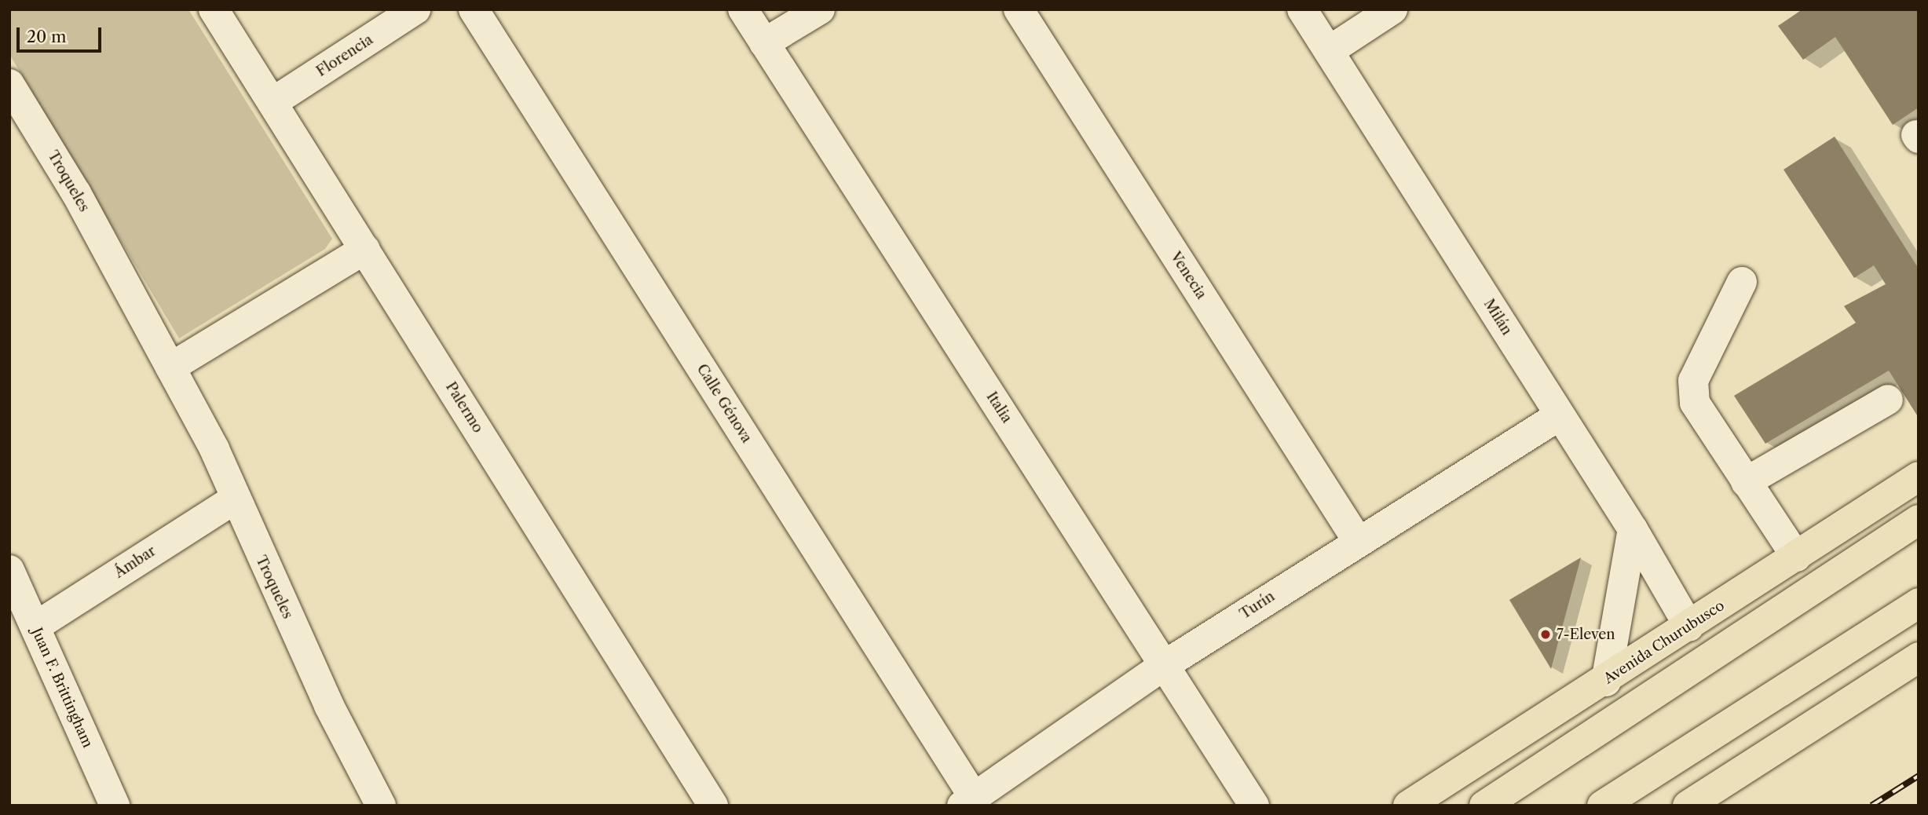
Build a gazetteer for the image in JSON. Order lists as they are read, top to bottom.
{
  "streets": {
    "main road": ["Avenida Churubusco"],
    "street": [
      "Florencia",
      "Troqueles",
      "Venecia",
      "Milán",
      "Calle Génova",
      "Palermo",
      "Italia",
      "Ámbar",
      "Turín",
      "Juan F. Brittingham"
    ]
  },
  "crossings": [
    ["Florencia", "Palermo"],
    ["Troqueles", "Ámbar"],
    ["Venecia", "Turín"],
    ["Milán", "Turín"],
    ["Milán", "Avenida Churubusco"],
    ["Calle Génova", "Turín"],
    ["Italia", "Turín"],
    ["Ámbar", "Juan F. Brittingham"]
  ],
  "places": ["7-Eleven"],
  "scale_bar": "20 m"
}
